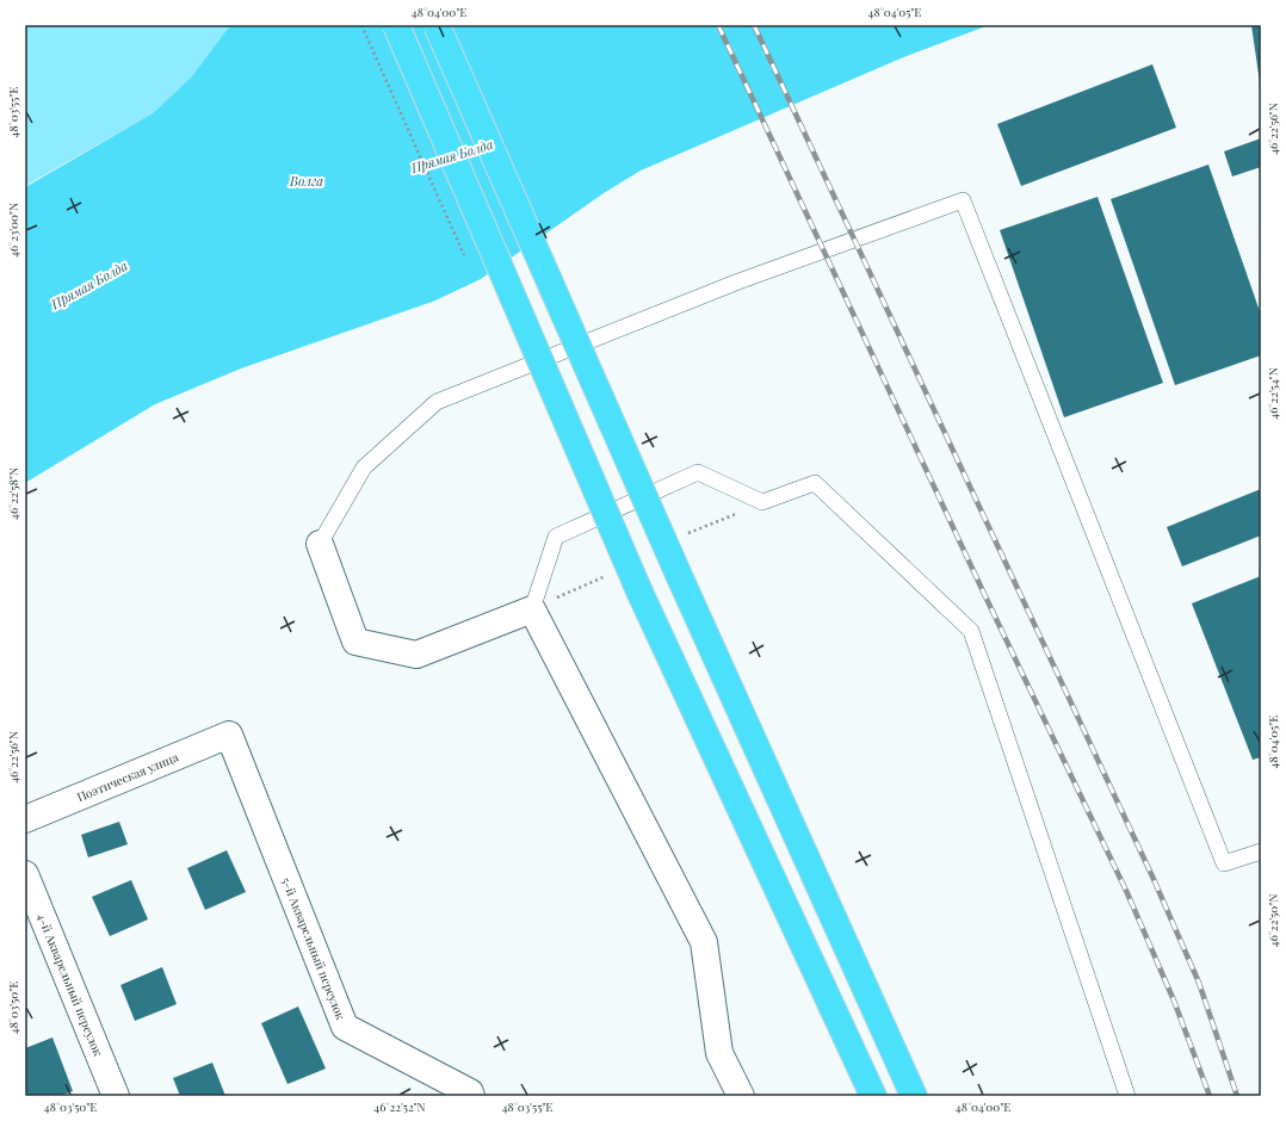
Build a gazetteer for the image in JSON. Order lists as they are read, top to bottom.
{
  "streets": {
    "street": ["Поэтическая улица", "5-й Акварельный переулок", "4-й Акварельный переулок"]
  },
  "crossings": [
    ["Поэтическая улица", "5-й Акварельный переулок"]
  ],
  "water": ["Прямая Болда", "Волга"],
  "coordinates": [
    "48°04'00\"E",
    "48°04'05\"E",
    "48°03'55\"E",
    "46°22'56\"N",
    "46°23'00\"N",
    "46°22'54\"N",
    "46°22'58\"N",
    "46°22'50\"N",
    "48°03'50\"E",
    "46°22'52\"N"
  ]
}
